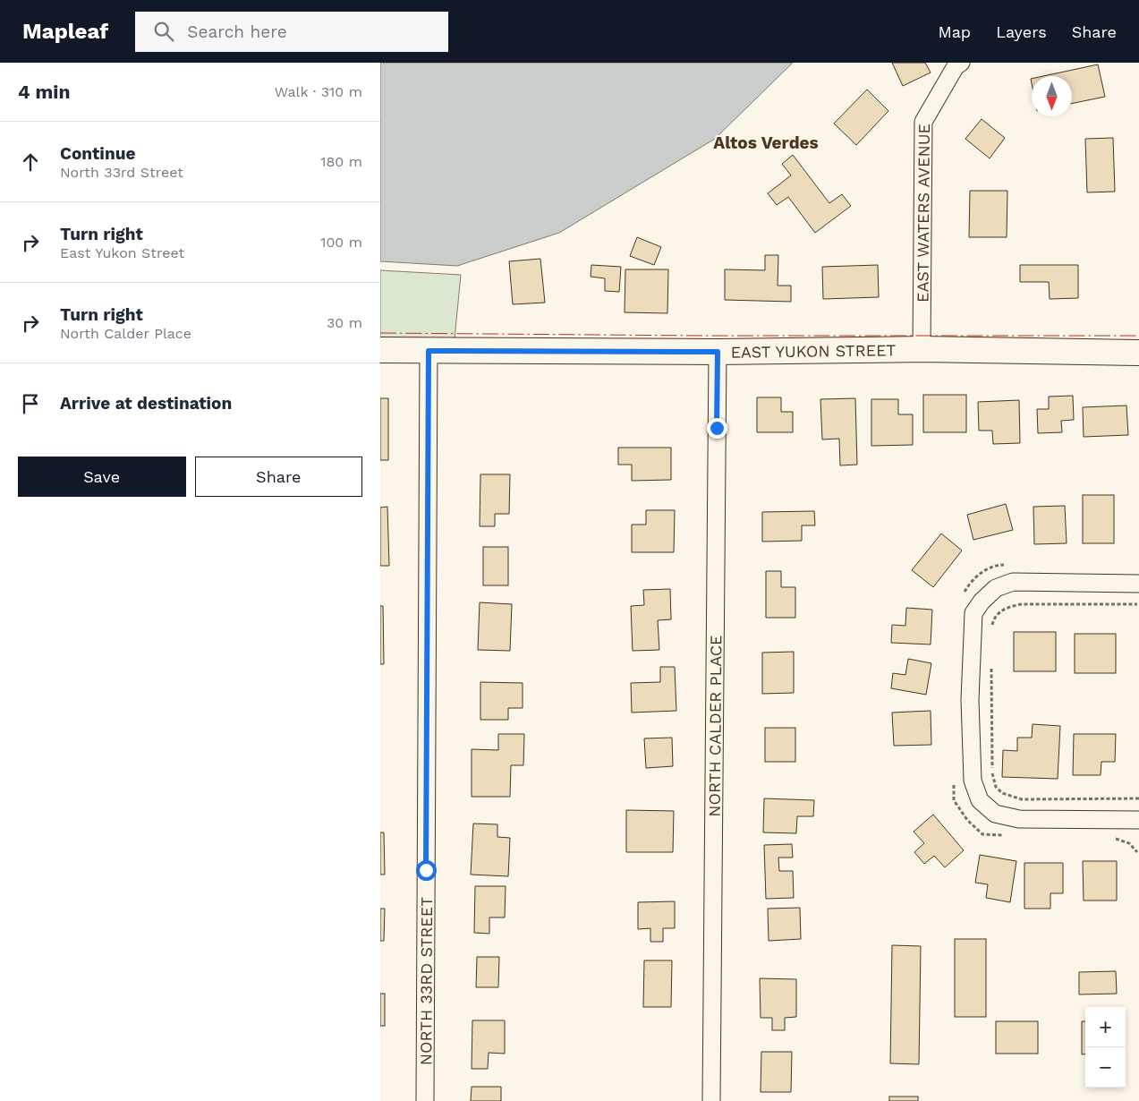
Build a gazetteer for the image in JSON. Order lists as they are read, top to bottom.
{
  "streets": {
    "street": [
      "EAST WATERS AVENUE",
      "EAST YUKON STREET",
      "NORTH CALDER PLACE",
      "NORTH 33RD STREET"
    ]
  },
  "crossings": [
    ["EAST WATERS AVENUE", "EAST YUKON STREET"],
    ["EAST YUKON STREET", "NORTH CALDER PLACE"],
    ["EAST YUKON STREET", "NORTH 33RD STREET"]
  ],
  "districts": ["Altos Verdes"],
  "north": "bottom",
  "page": {
    "header": "Mapleaf",
    "search": "Search here",
    "nav": ["Map", "Layers", "Share"],
    "heading": ["4 min", "Walk · 310 m"],
    "list": [
      ["Continue", "North 33rd Street", "180 m"],
      ["Turn right", "East Yukon Street", "100 m"],
      ["Turn right", "North Calder Place", "30 m"],
      "Arrive at destination"
    ],
    "buttons": ["Save", "Share"],
    "map_buttons": ["+", "−"]
  }
}
